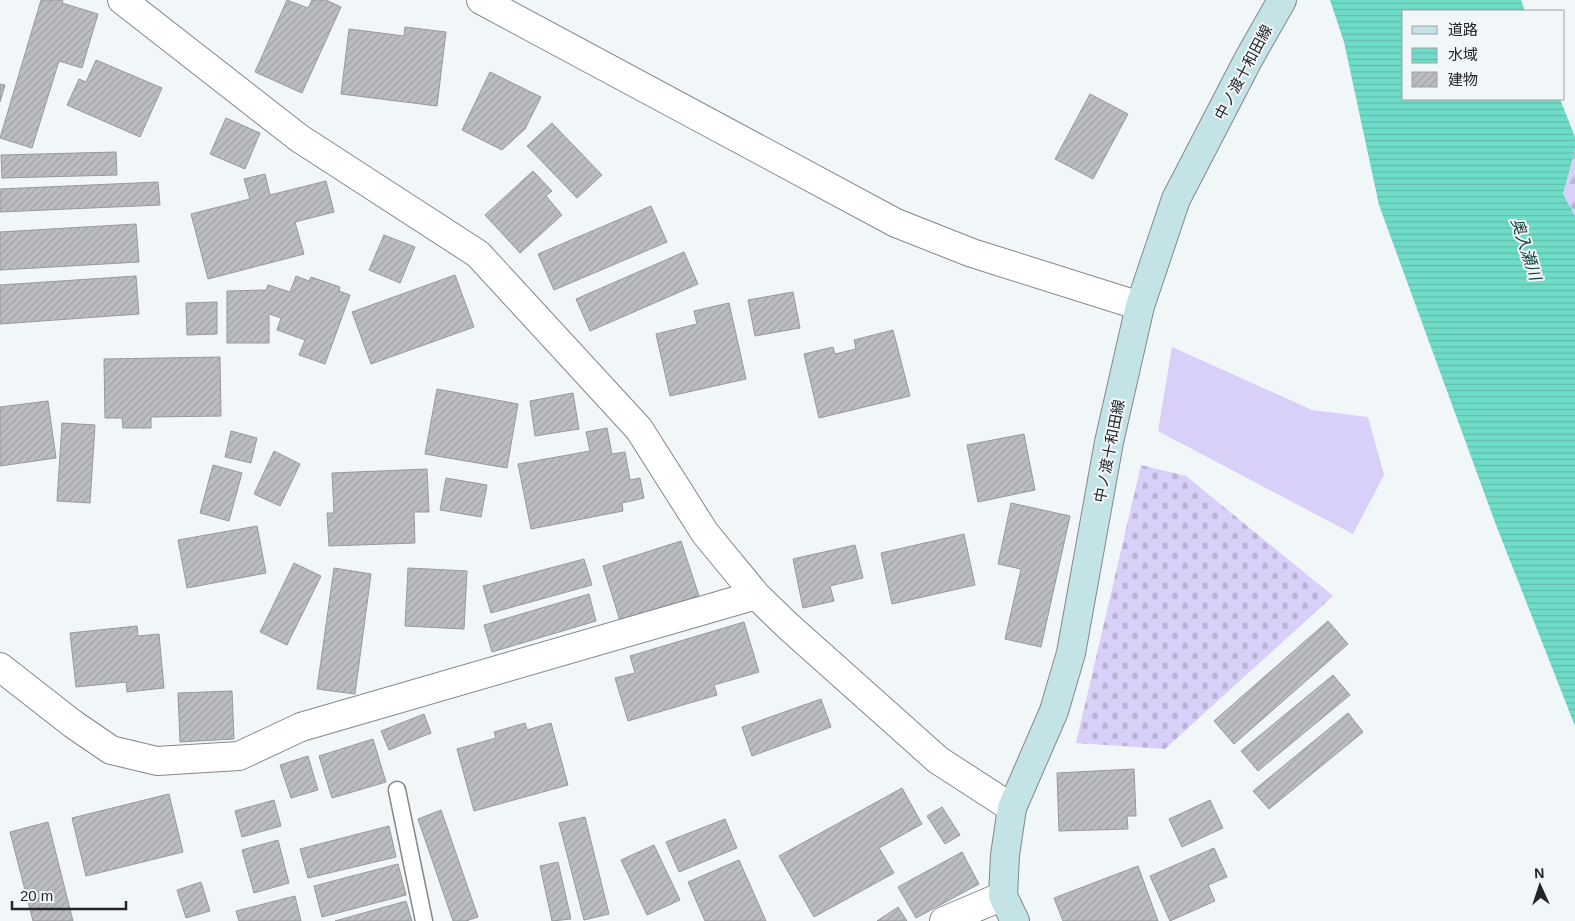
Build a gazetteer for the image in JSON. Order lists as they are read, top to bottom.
{
  "streets": {
    "main road": ["中ノ渡十和田線"]
  },
  "water": ["奥入瀬川"],
  "legend": ["道路", "水域", "建物"],
  "scale_bar": "20 m",
  "north": "top"
}
